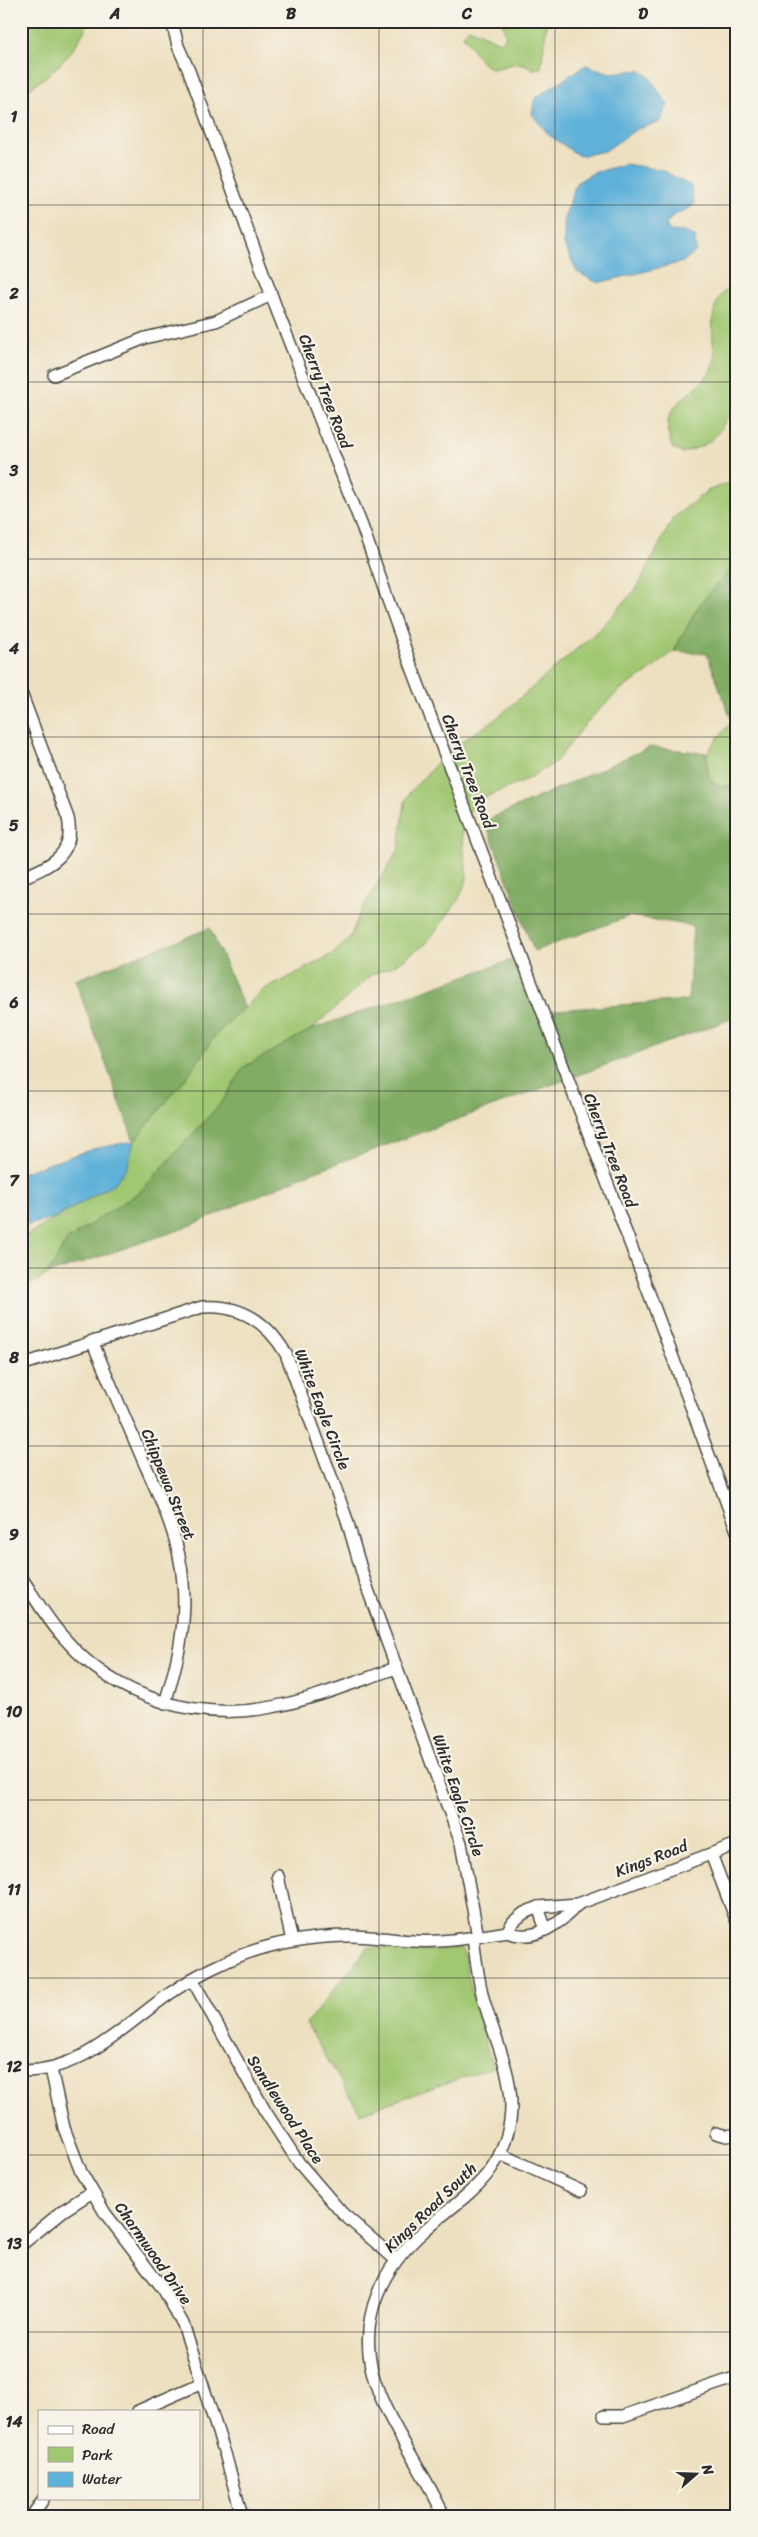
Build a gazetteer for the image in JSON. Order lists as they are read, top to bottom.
{
  "streets": {
    "street": [
      "Cherry Tree Road",
      "White Eagle Circle",
      "Chippewa Street",
      "Kings Road",
      "Sandlewood Place",
      "Kings Road South",
      "Charmwood Drive"
    ]
  },
  "crossings": [
    ["White Eagle Circle", "Chippewa Street"],
    ["White Eagle Circle", "Kings Road"],
    ["White Eagle Circle", "Kings Road South"],
    ["Kings Road", "Kings Road South"],
    ["Sandlewood Place", "Kings Road South"]
  ],
  "legend": ["Road", "Park", "Water"],
  "north": "right",
  "grid": {
    "columns": [
      "A",
      "B",
      "C",
      "D"
    ],
    "rows": [
      "1",
      "2",
      "3",
      "4",
      "5",
      "6",
      "7",
      "8",
      "9",
      "10",
      "11",
      "12",
      "13",
      "14"
    ]
  }
}
